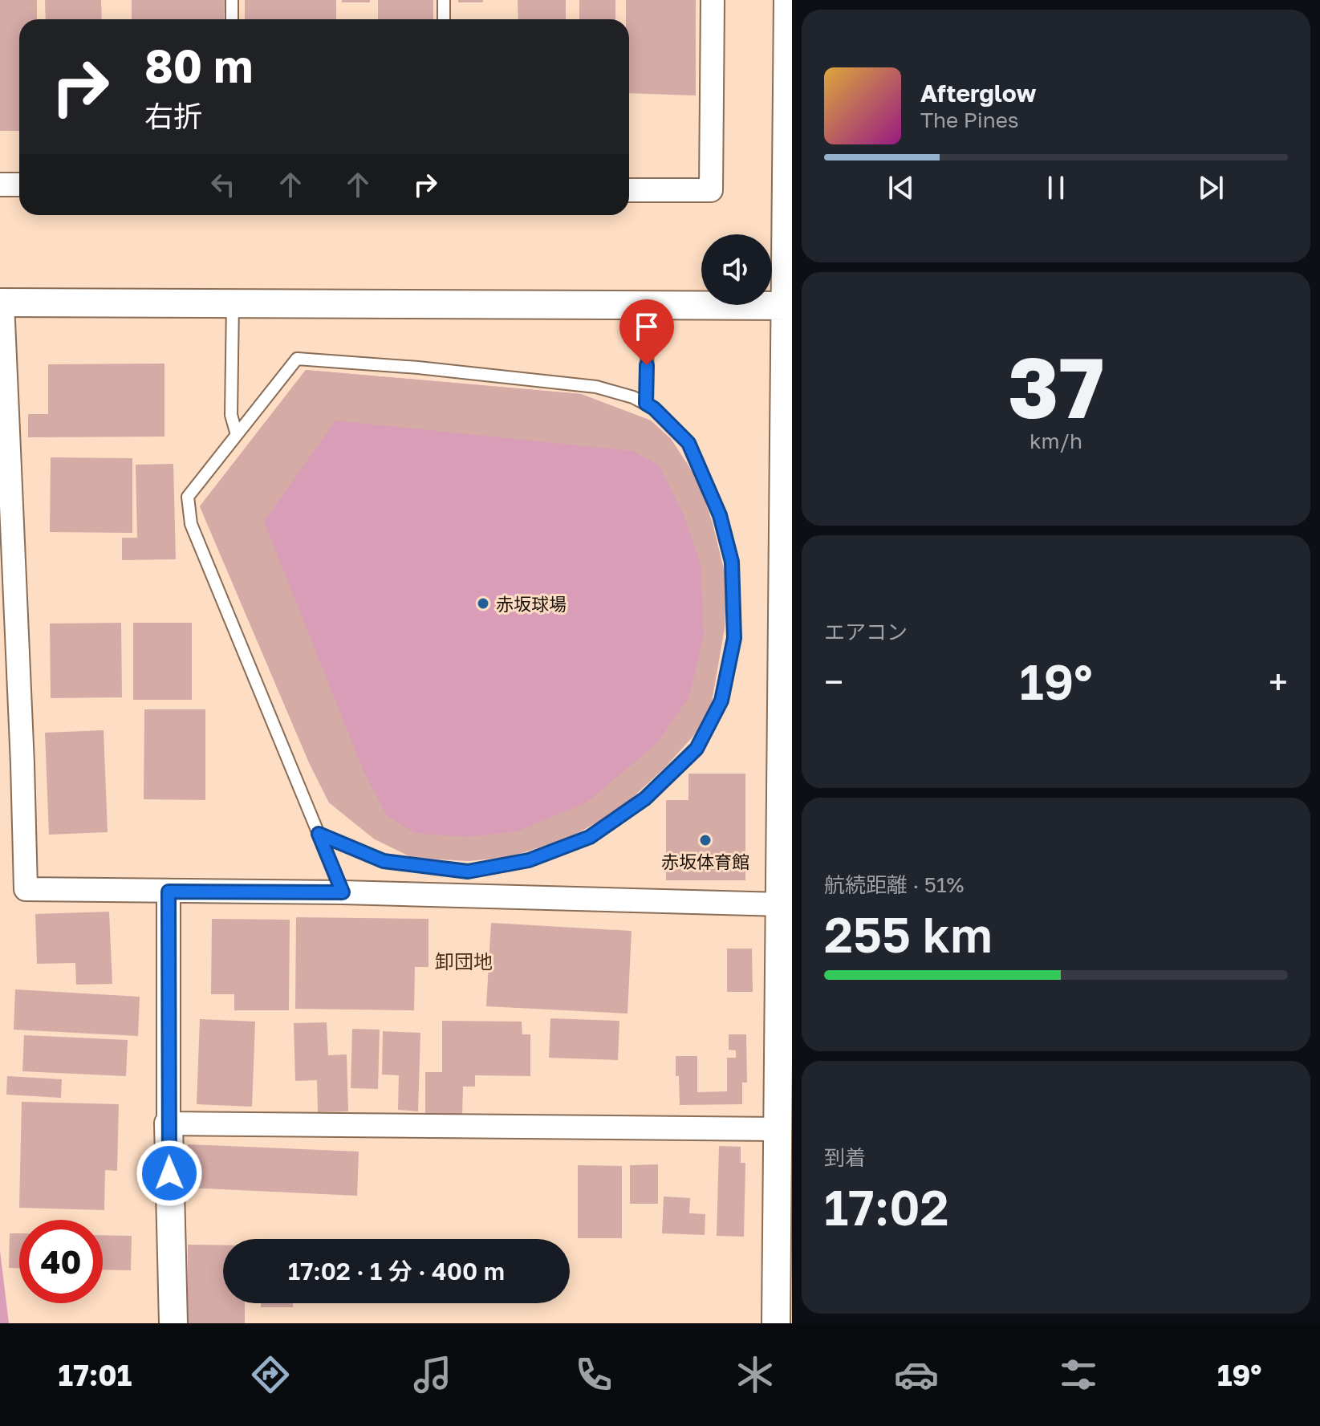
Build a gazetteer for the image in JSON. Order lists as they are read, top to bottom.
{
  "districts": ["卸団地"],
  "places": ["赤坂球場", "赤坂体育館"],
  "page": {
    "turn": ["80 m", "右折"],
    "song": ["Afterglow", "The Pines"],
    "tile": [
      ["37", "km/h"],
      "エアコン",
      ["航続距離 · 51%", "255 km"],
      ["到着", "17:02"]
    ],
    "heat": ["−", "19°", "+"],
    "limit": "40",
    "trip": "17:02 · 1 分 · 400 m",
    "tabs": ["17:01", "19°"]
  }
}
